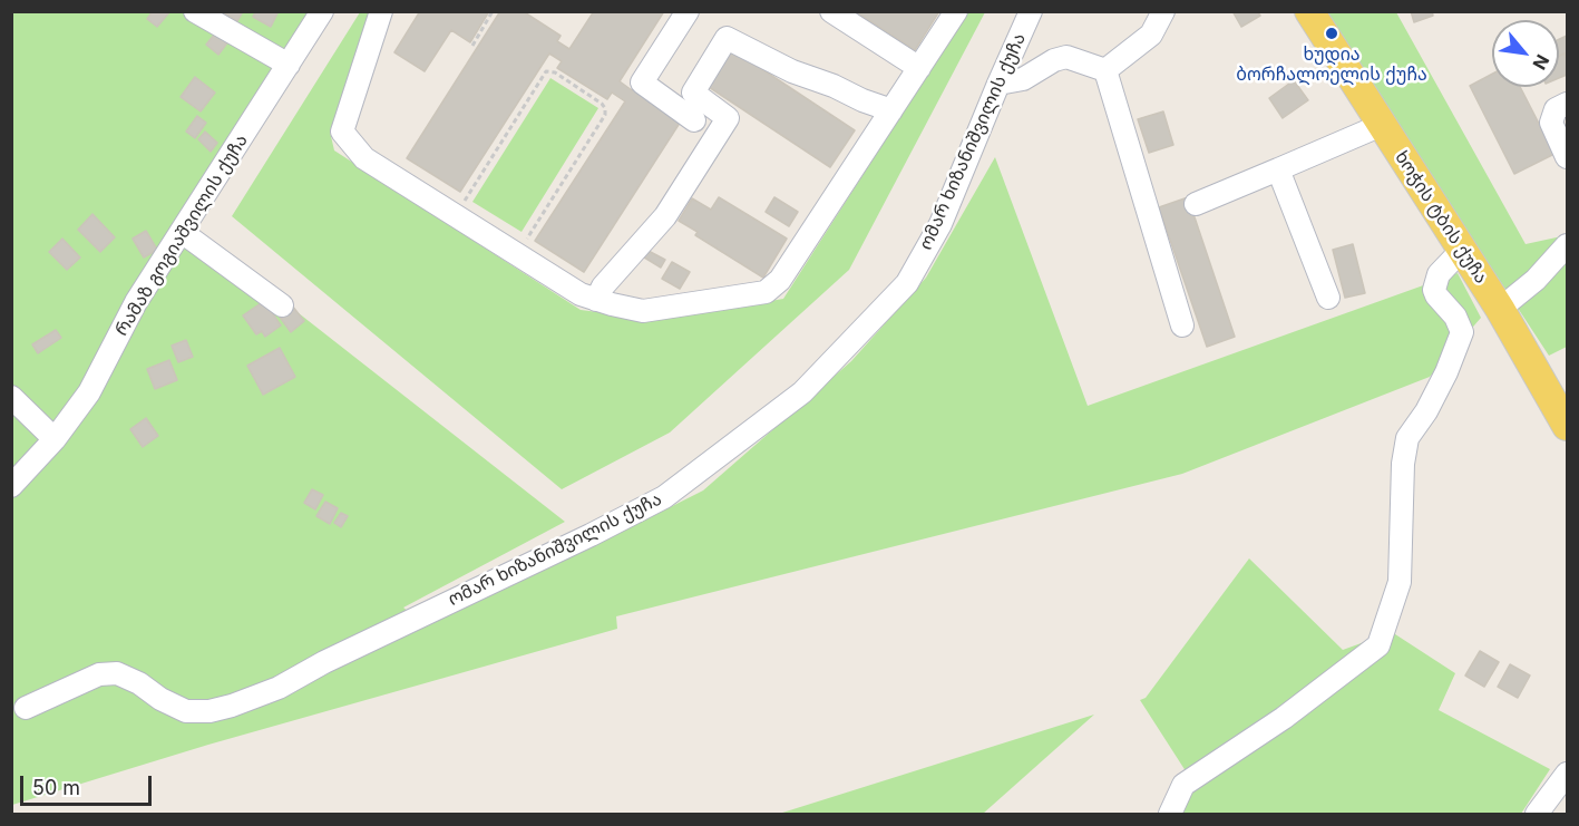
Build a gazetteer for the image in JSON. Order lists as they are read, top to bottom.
{
  "streets": {
    "main road": ["ხოჭის ტბის ქუჩა"],
    "street": ["ომარ ხიზანიშვილის ქუჩა", "რამაზ გოგიაშვილის ქუჩა"]
  },
  "places": ["ხუდია ბორჩალოელის ქუჩა"],
  "scale_bar": "50 m",
  "north": "bottom right"
}
